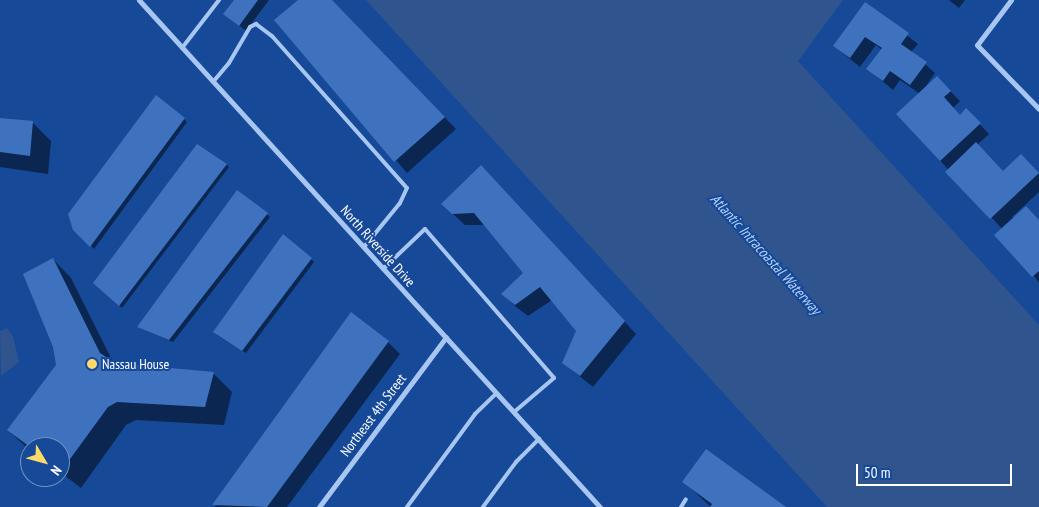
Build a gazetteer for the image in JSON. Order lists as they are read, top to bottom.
{
  "streets": {
    "street": ["North Riverside Drive", "Northeast 4th Street"]
  },
  "crossings": [
    ["North Riverside Drive", "Northeast 4th Street"]
  ],
  "water": ["Atlantic Intracoastal Waterway"],
  "places": ["Nassau House"],
  "scale_bar": "50 m",
  "north": "bottom right"
}
